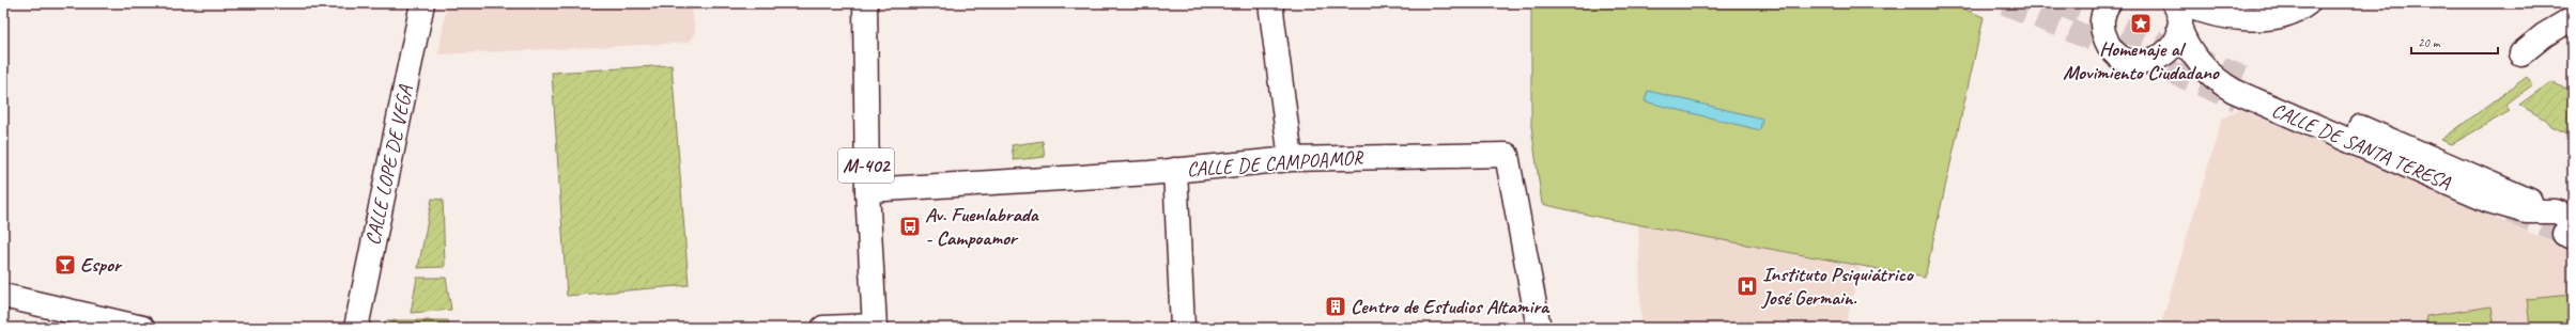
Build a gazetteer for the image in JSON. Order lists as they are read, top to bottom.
{
  "streets": {
    "main road": [
      "CALLE DE SANTA TERESA",
      "CALLE DE CAMPOAMOR",
      "CALLE LOPE DE VEGA",
      "M-402"
    ]
  },
  "crossings": [
    ["CALLE DE CAMPOAMOR", "M-402"]
  ],
  "places": {
    "place": ["Homenaje al Movimiento Ciudadano"],
    "bus stop": ["Av. Fuenlabrada - Campoamor"],
    "bar": ["Espor"],
    "hospital": ["Instituto Psiquiátrico José Germain."],
    "building": ["Centro de Estudios Altamira"]
  },
  "scale_bar": "20 m"
}
